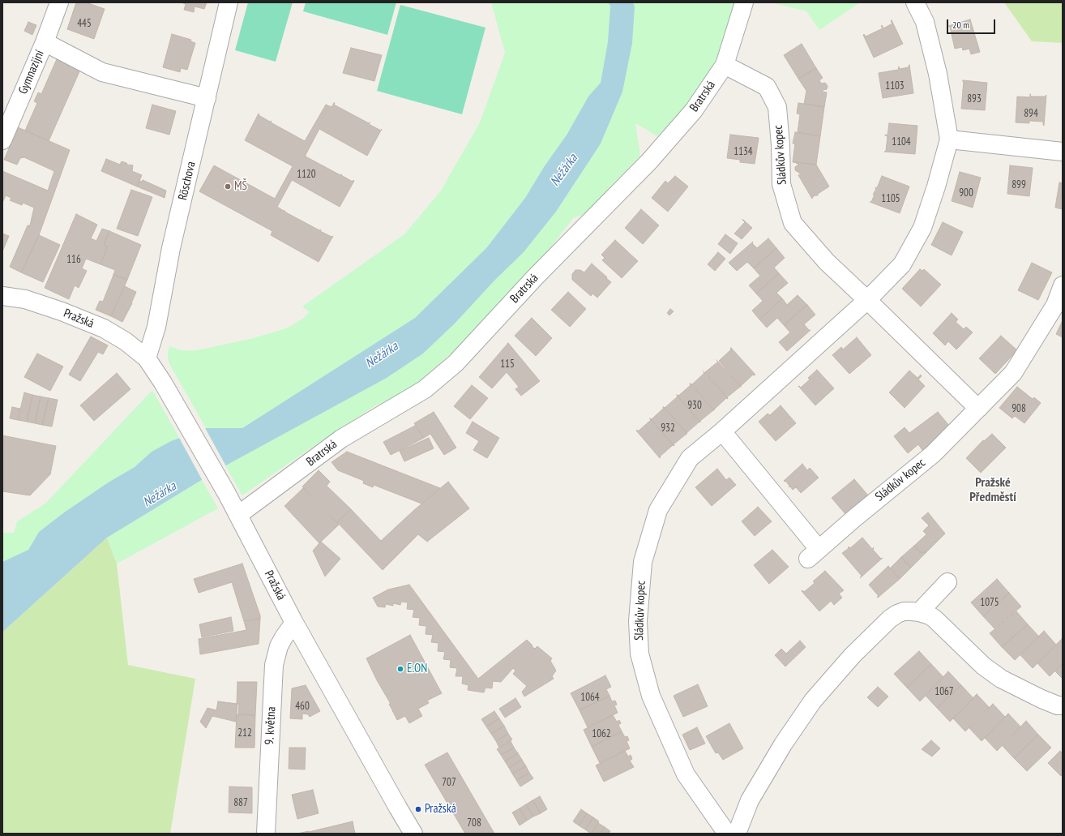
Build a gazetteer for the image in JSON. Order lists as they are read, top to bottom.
{
  "streets": {
    "street": [
      "Gymnazijní",
      "Bratrská",
      "Sládkův kopec",
      "Röschova",
      "Pražská",
      "9. května"
    ]
  },
  "crossings": [
    ["Bratrská", "Sládkův kopec"],
    ["Bratrská", "Pražská"],
    ["Röschova", "Pražská"],
    ["Pražská", "9. května"]
  ],
  "districts": ["Pražské Předměstí"],
  "water": ["Nežárka"],
  "places": ["MŠ", "E.ON", "Pražská"],
  "house_numbers": [
    "445",
    "1103",
    "893",
    "894",
    "1104",
    "1134",
    "1120",
    "899",
    "900",
    "1105",
    "116",
    "115",
    "930",
    "908",
    "932",
    "1075",
    "1067",
    "1064",
    "460",
    "212",
    "1062",
    "707",
    "887",
    "708"
  ],
  "scale_bar": "20 m"
}
